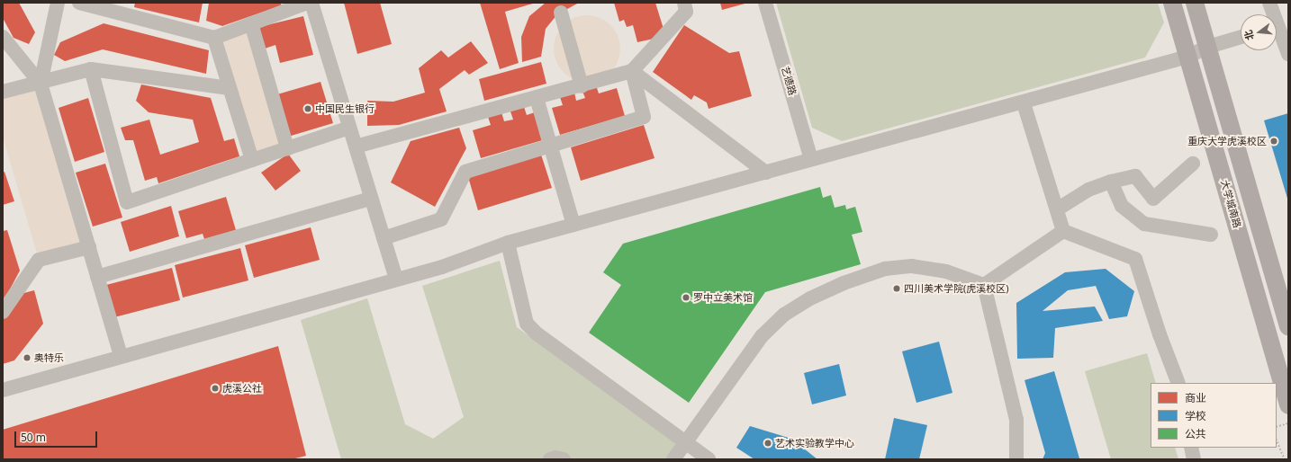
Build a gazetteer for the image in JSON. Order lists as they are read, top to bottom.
{
  "streets": {
    "main road": ["大学城南路"],
    "street": ["艺德路"]
  },
  "places": [
    "中国民生银行",
    "重庆大学虎溪校区",
    "四川美术学院(虎溪校区)",
    "罗中立美术馆",
    "奥特乐",
    "虎溪公社",
    "艺术实验教学中心"
  ],
  "legend": ["商业", "学校", "公共"],
  "scale_bar": "50 m",
  "north": "left"
}
